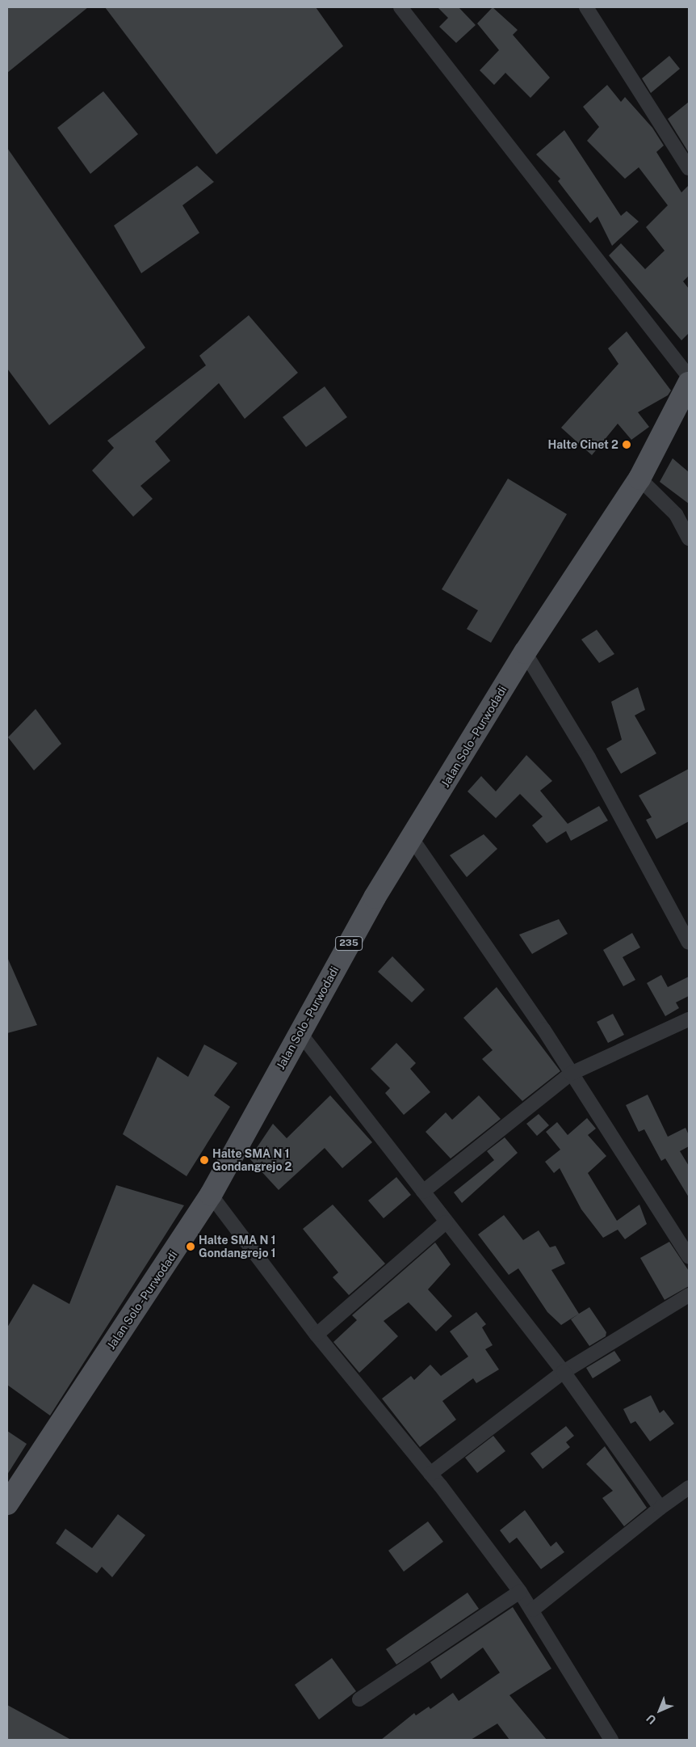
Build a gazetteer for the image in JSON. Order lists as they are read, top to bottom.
{
  "streets": {
    "main road": ["Jalan Solo - Purwodadi", "235"]
  },
  "places": ["Halte Cinet 2", "Halte SMA N 1 Gondangrejo 2", "Halte SMA N 1 Gondangrejo 1"],
  "north": "bottom left"
}
